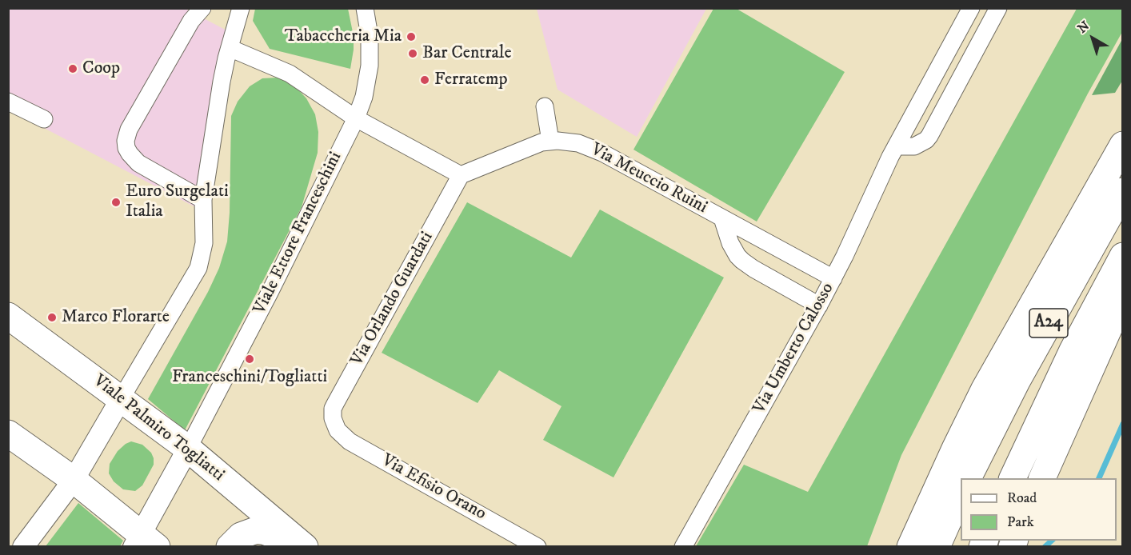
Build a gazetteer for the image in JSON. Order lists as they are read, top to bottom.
{
  "streets": {
    "main road": ["A24", "Viale Palmiro Togliatti"],
    "street": [
      "Via Meuccio Ruini",
      "Viale Ettore Franceschini",
      "Via Orlando Guardati",
      "Via Umberto Calosso",
      "Via Efisio Orano"
    ]
  },
  "crossings": [
    ["Via Meuccio Ruini", "Via Orlando Guardati"],
    ["Via Meuccio Ruini", "Via Umberto Calosso"],
    ["Viale Ettore Franceschini", "Viale Palmiro Togliatti"],
    ["Via Orlando Guardati", "Via Efisio Orano"]
  ],
  "places": [
    "Tabaccheria Mia",
    "Bar Centrale",
    "Coop",
    "Ferratemp",
    "Euro Surgelati Italia",
    "Marco Florarte",
    "Franceschini/Togliatti"
  ],
  "legend": ["Road", "Park"],
  "north": "top left"
}
